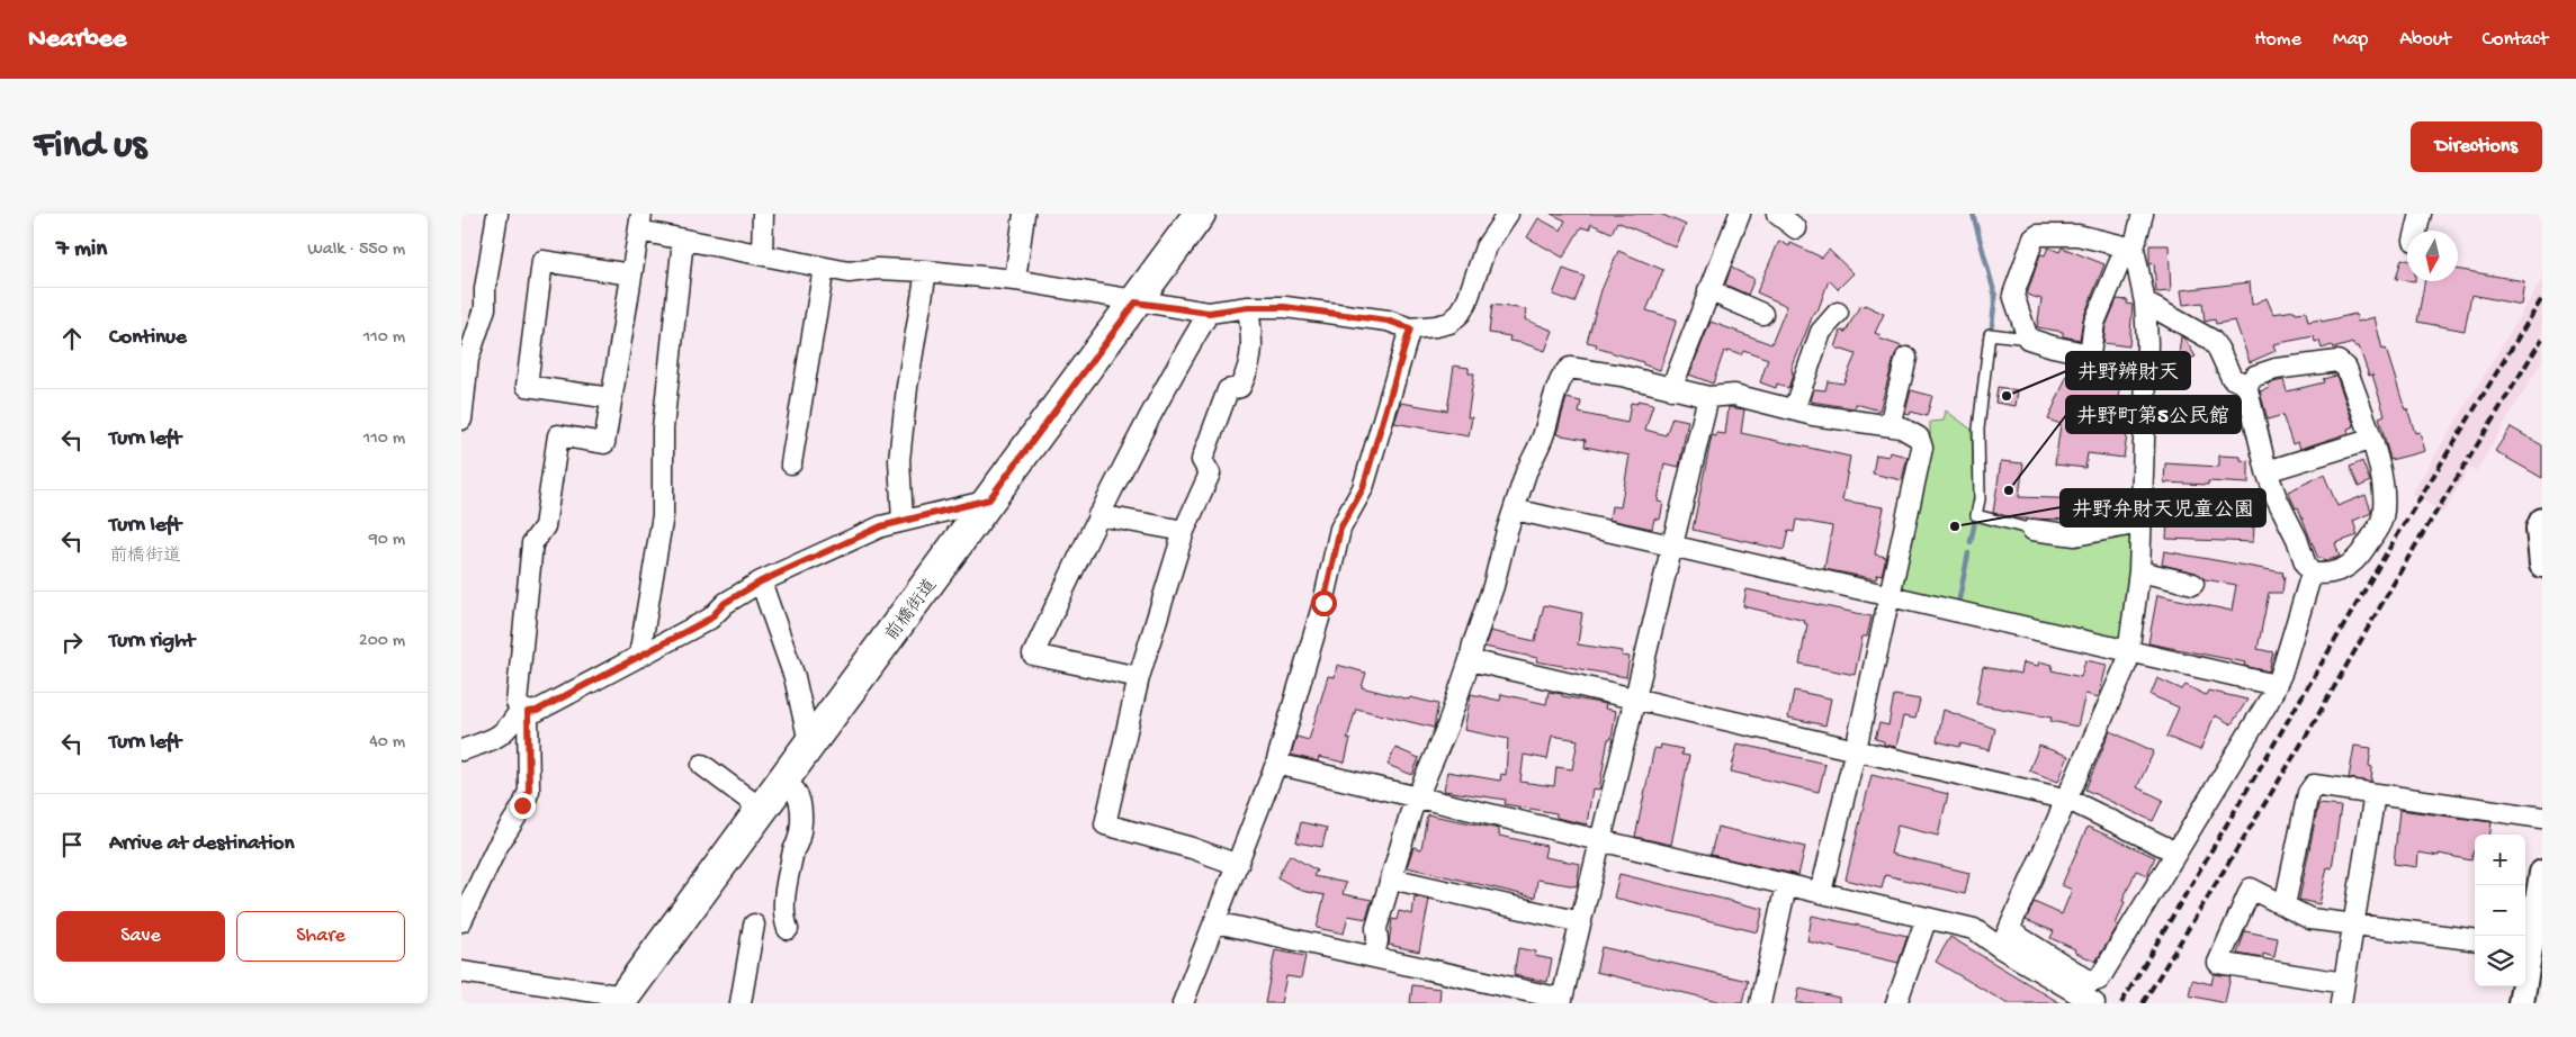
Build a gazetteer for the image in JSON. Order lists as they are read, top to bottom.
{
  "streets": {
    "main road": ["前橋街道"]
  },
  "places": ["井野辨財天", "井野町第5公民館", "井野弁財天児童公園"],
  "north": "bottom",
  "page": {
    "header": "Nearbee",
    "nav": [
      "Home",
      "Map",
      "About",
      "Contact"
    ],
    "buttons": [
      "Directions",
      ["Save", "Share"]
    ],
    "title": "Find us",
    "heading": ["7 min", "Walk · 550 m"],
    "list": [
      ["Continue", "110 m"],
      ["Turn left", "110 m"],
      ["Turn left", "前橋街道", "90 m"],
      ["Turn right", "200 m"],
      ["Turn left", "40 m"],
      "Arrive at destination"
    ],
    "map_buttons": ["+", "−"]
  }
}
